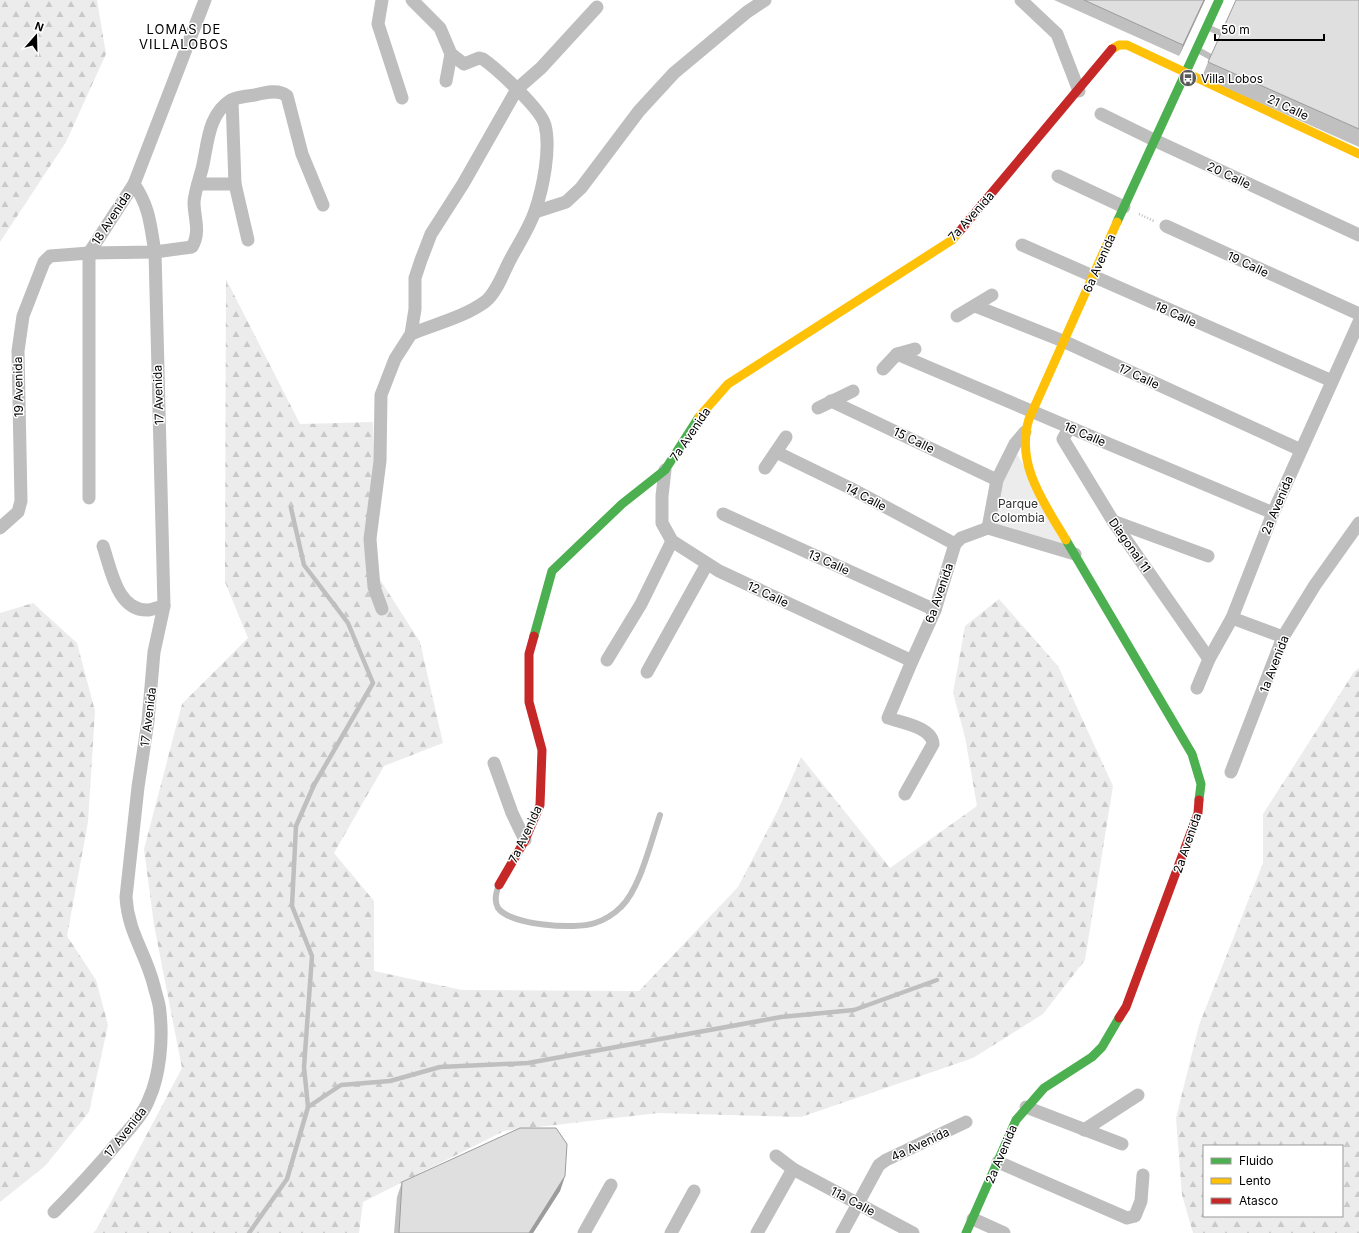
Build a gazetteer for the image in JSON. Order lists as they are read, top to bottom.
{
  "streets": {
    "main road": [
      "21 Calle",
      "7a Avenida",
      "6a Avenida",
      "2a Avenida"
    ],
    "street": [
      "20 Calle",
      "18 Avenida",
      "19 Calle",
      "18 Calle",
      "17 Calle",
      "19 Avenida",
      "17 Avenida",
      "16 Calle",
      "15 Calle",
      "14 Calle",
      "Diagonal 11",
      "13 Calle",
      "12 Calle",
      "1a Avenida",
      "4a Avenida",
      "11a Calle"
    ]
  },
  "crossings": [
    ["21 Calle", "7a Avenida"],
    ["21 Calle", "6a Avenida"],
    ["20 Calle", "6a Avenida"],
    ["7a Avenida", "12 Calle"],
    ["18 Avenida", "19 Avenida"],
    ["18 Avenida", "17 Avenida"],
    ["6a Avenida", "18 Calle"],
    ["6a Avenida", "17 Calle"],
    ["6a Avenida", "16 Calle"],
    ["6a Avenida", "15 Calle"],
    ["6a Avenida", "14 Calle"],
    ["6a Avenida", "2a Avenida"],
    ["6a Avenida", "13 Calle"],
    ["6a Avenida", "12 Calle"],
    ["18 Calle", "2a Avenida"],
    ["17 Calle", "2a Avenida"],
    ["16 Calle", "2a Avenida"],
    ["16 Calle", "Diagonal 11"],
    ["2a Avenida", "Diagonal 11"],
    ["4a Avenida", "11a Calle"]
  ],
  "districts": ["LOMAS DE VILLALOBOS"],
  "parks": ["Parque Colombia"],
  "places": {
    "bus stop": ["Villa Lobos"]
  },
  "legend": ["Fluido", "Lento", "Atasco"],
  "scale_bar": "50 m",
  "north": "top"
}
